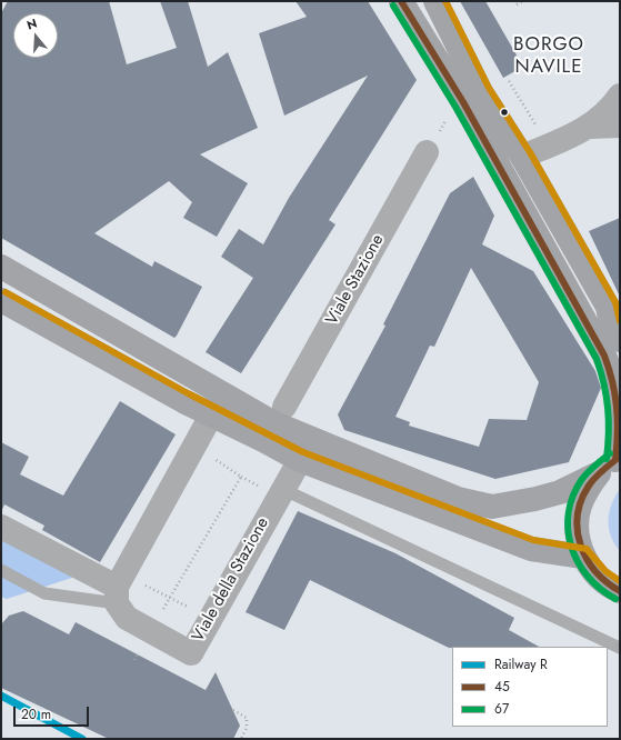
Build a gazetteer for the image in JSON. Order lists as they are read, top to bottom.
{
  "streets": {
    "street": ["Viale Stazione", "Viale della Stazione"]
  },
  "districts": ["BORGO NAVILE"],
  "lines": ["transit line 45", "transit line 67", "rail line R"],
  "legend": ["Railway R", "45", "67"],
  "scale_bar": "20 m",
  "north": "top"
}
